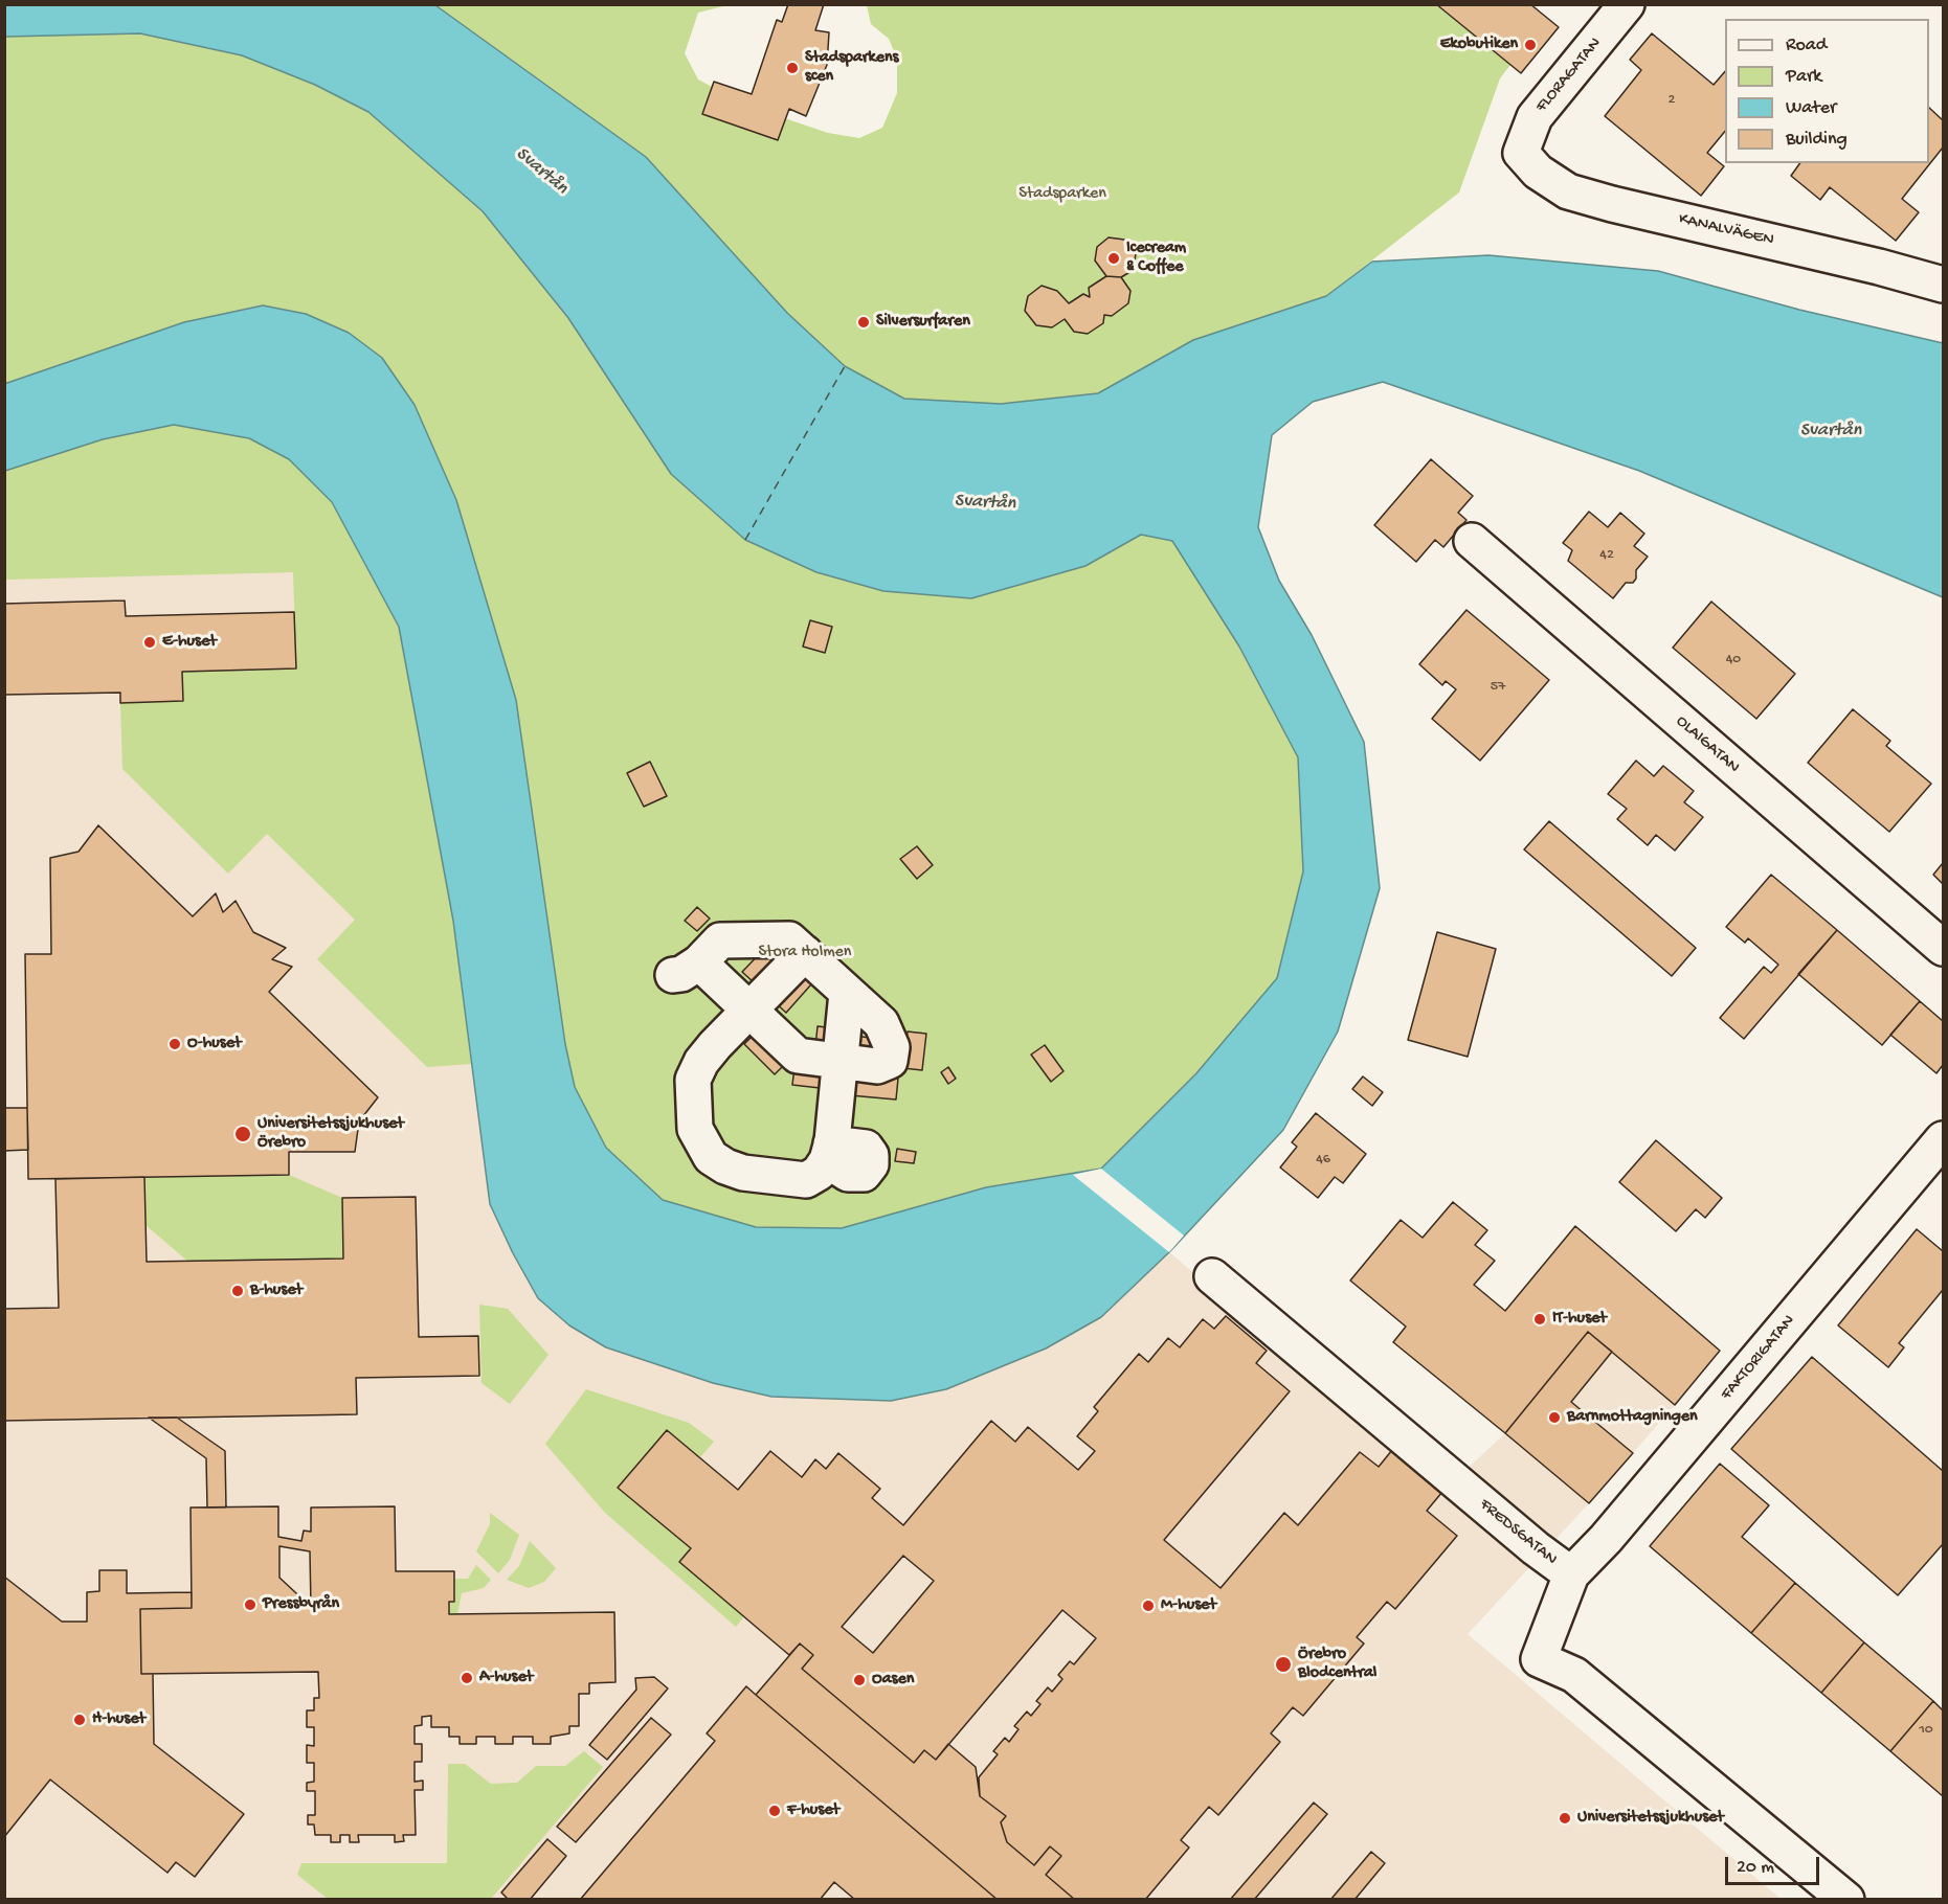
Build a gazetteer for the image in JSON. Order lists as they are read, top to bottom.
{
  "streets": {
    "street": [
      "FLORAGATAN",
      "KANALVÄGEN",
      "OLAIGATAN",
      "FAKTORIGATAN",
      "FREDSGATAN"
    ]
  },
  "crossings": [
    ["FLORAGATAN", "KANALVÄGEN"],
    ["FAKTORIGATAN", "FREDSGATAN"]
  ],
  "water": ["Svartån"],
  "parks": ["Stadsparken", "Stora Holmen"],
  "places": [
    "Ekobutiken",
    "Stadsparkens scen",
    "Icecream & Coffee",
    "Silversurfaren",
    "E-huset",
    "O-huset",
    "Universitetssjukhuset Örebro",
    "B-huset",
    "IT-huset",
    "Barnmottagningen",
    "Pressbyrån",
    "M-huset",
    "Örebro Blodcentral",
    "A-huset",
    "Oasen",
    "H-huset",
    "F-huset",
    "Universitetssjukhuset"
  ],
  "house_numbers": [
    "2",
    "42",
    "40",
    "57",
    "46",
    "10"
  ],
  "legend": [
    "Road",
    "Park",
    "Water",
    "Building"
  ],
  "scale_bar": "20 m"
}
